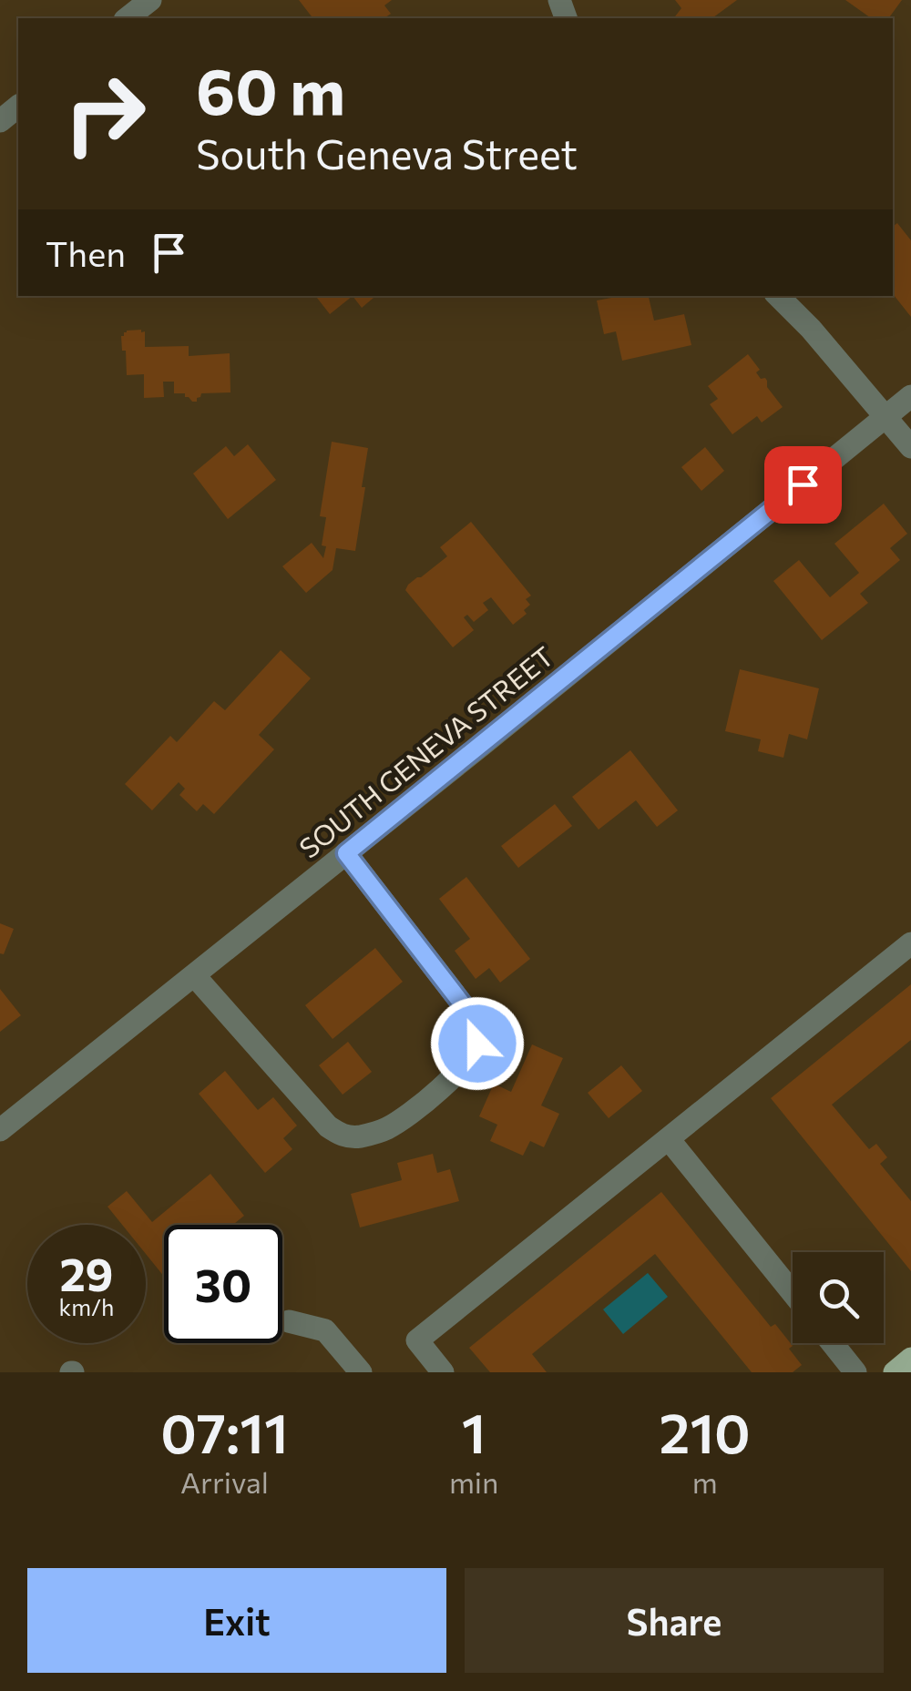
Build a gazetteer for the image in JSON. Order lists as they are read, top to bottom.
{
  "streets": {
    "street": ["SOUTH GENEVA STREET"]
  },
  "page": {
    "turn": ["60 m", "South Geneva Street"],
    "then": "Then",
    "speed": "29 km/h",
    "limit": "30",
    "eta": [
      "07:11",
      "Arrival",
      "1",
      "min",
      "210",
      "m"
    ],
    "buttons": ["Exit", "Share"]
  }
}
